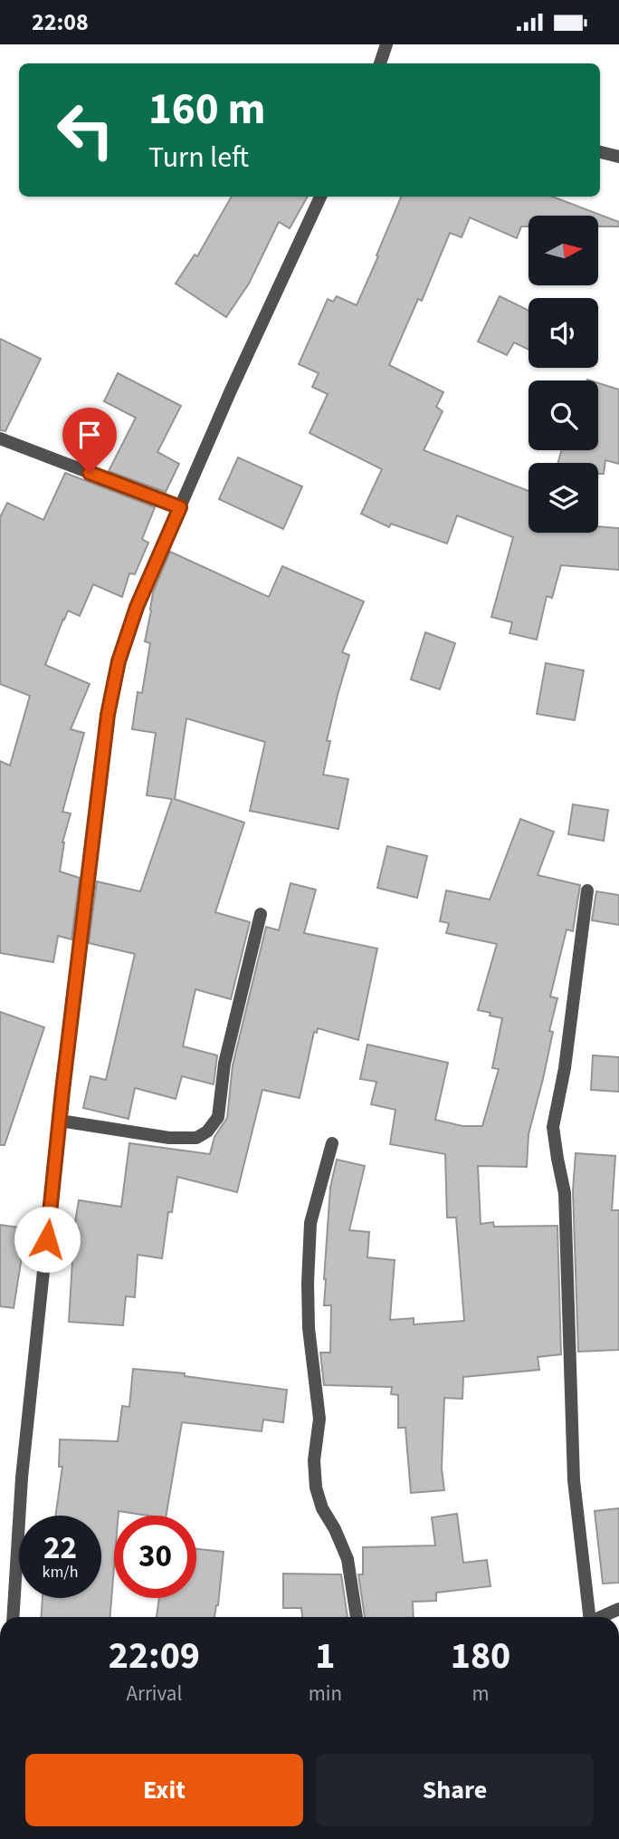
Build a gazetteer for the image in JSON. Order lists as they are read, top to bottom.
{
  "north": "right",
  "page": {
    "status": "22:08",
    "turn": ["160 m", "Turn left"],
    "speed": "22 km/h",
    "limit": "30",
    "eta": [
      "22:09",
      "Arrival",
      "1",
      "min",
      "180",
      "m"
    ],
    "buttons": ["Exit", "Share"]
  }
}
